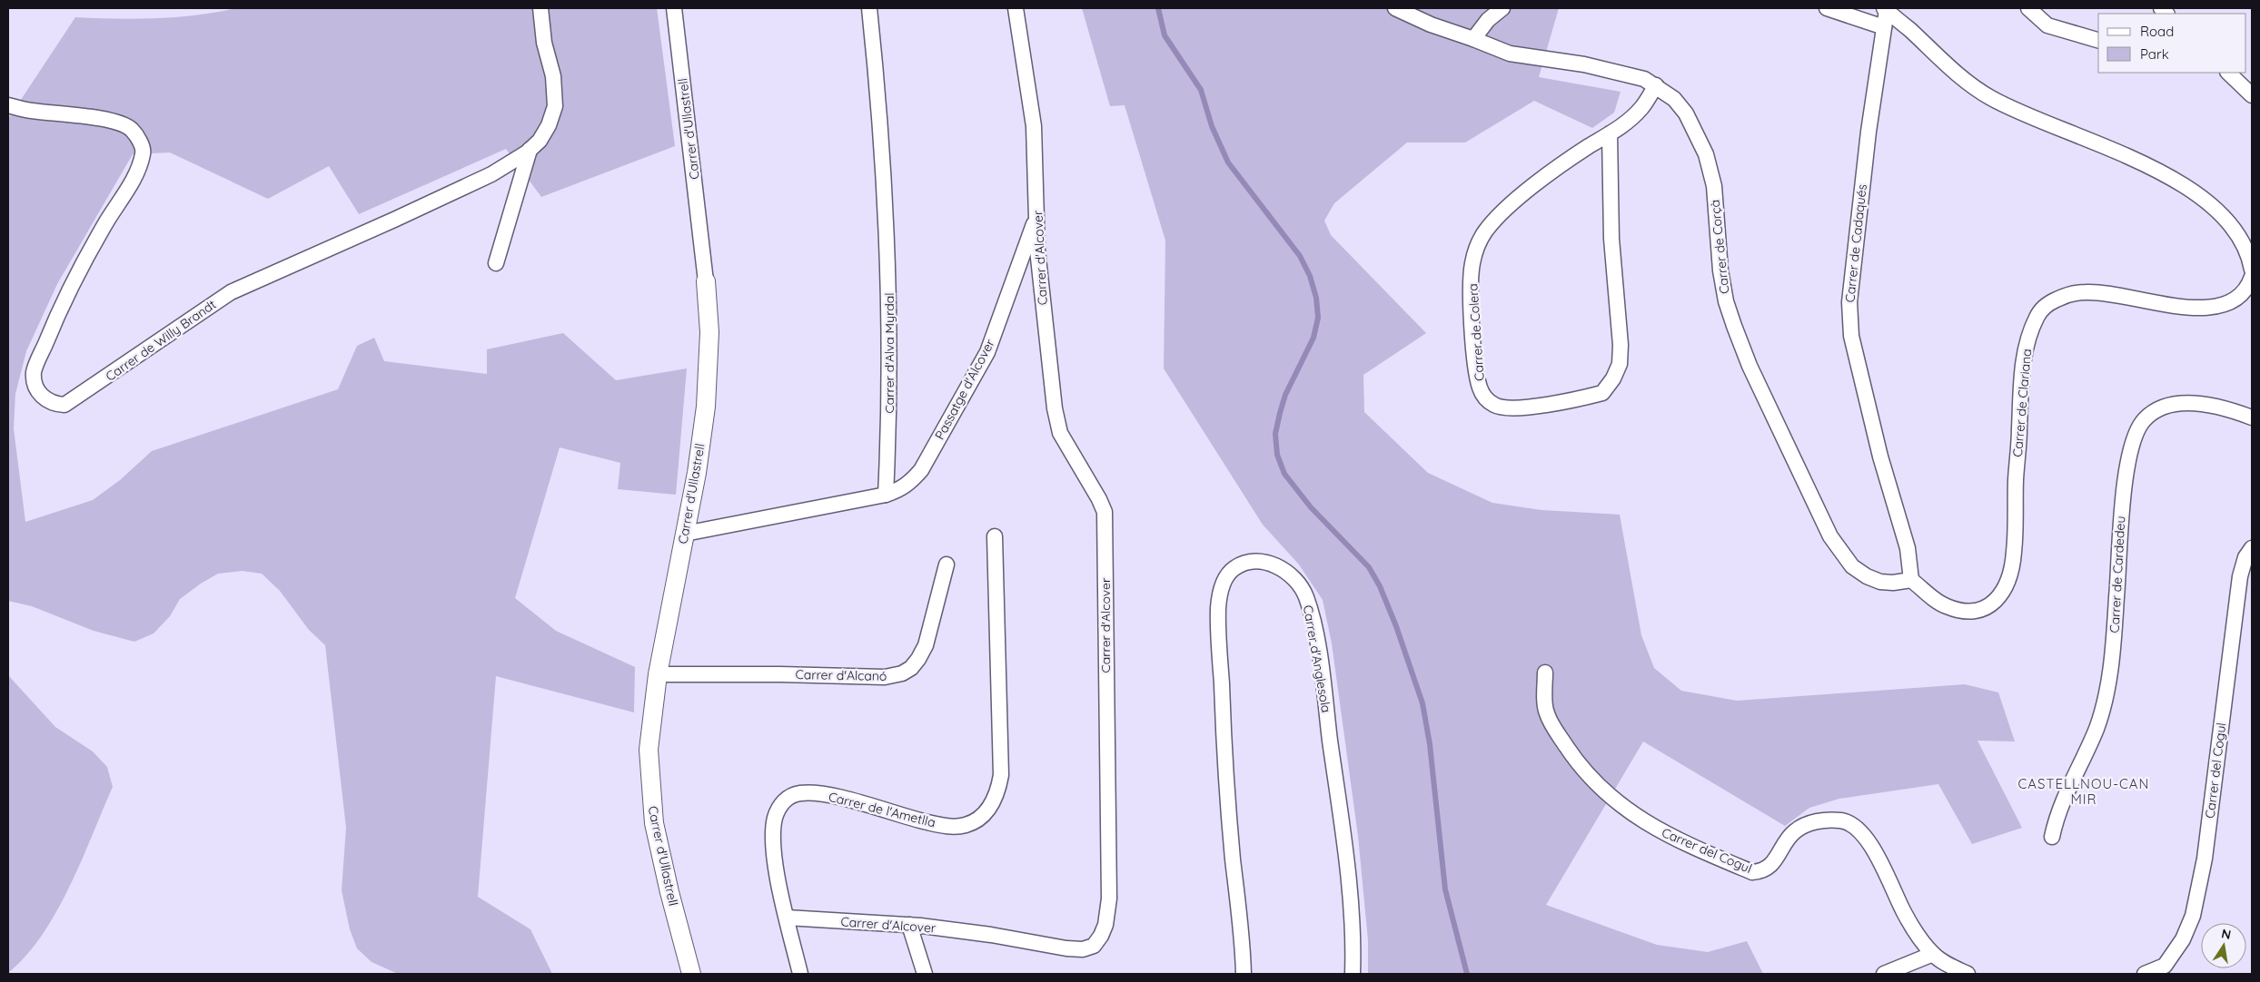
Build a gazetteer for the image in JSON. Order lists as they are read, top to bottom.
{
  "streets": {
    "street": [
      "Carrer d'Ullastrell",
      "Carrer de Cadaqués",
      "Carrer de Corçà",
      "Carrer d'Alcover",
      "Carrer de Colera",
      "Carrer de Willy Brandt",
      "Carrer d'Alva Myrdal",
      "Passatge d'Alcover",
      "Carrer de Clariana",
      "Carrer de Cardedeu",
      "Carrer d'Anglesola",
      "Carrer d'Alcanó",
      "Carrer del Cogul",
      "Carrer de l'Ametlla"
    ]
  },
  "crossings": [
    ["Carrer d'Ullastrell", "Carrer d'Alcanó"],
    ["Carrer de Cadaqués", "Carrer de Corçà"],
    ["Carrer de Cadaqués", "Carrer de Clariana"],
    ["Carrer de Corçà", "Carrer de Colera"],
    ["Carrer de Corçà", "Carrer de Clariana"],
    ["Carrer d'Alcover", "Passatge d'Alcover"],
    ["Carrer d'Alcover", "Carrer de l'Ametlla"],
    ["Carrer d'Alva Myrdal", "Passatge d'Alcover"]
  ],
  "districts": ["CASTELLNOU-CAN MIR"],
  "legend": ["Road", "Park"],
  "north": "top"
}
